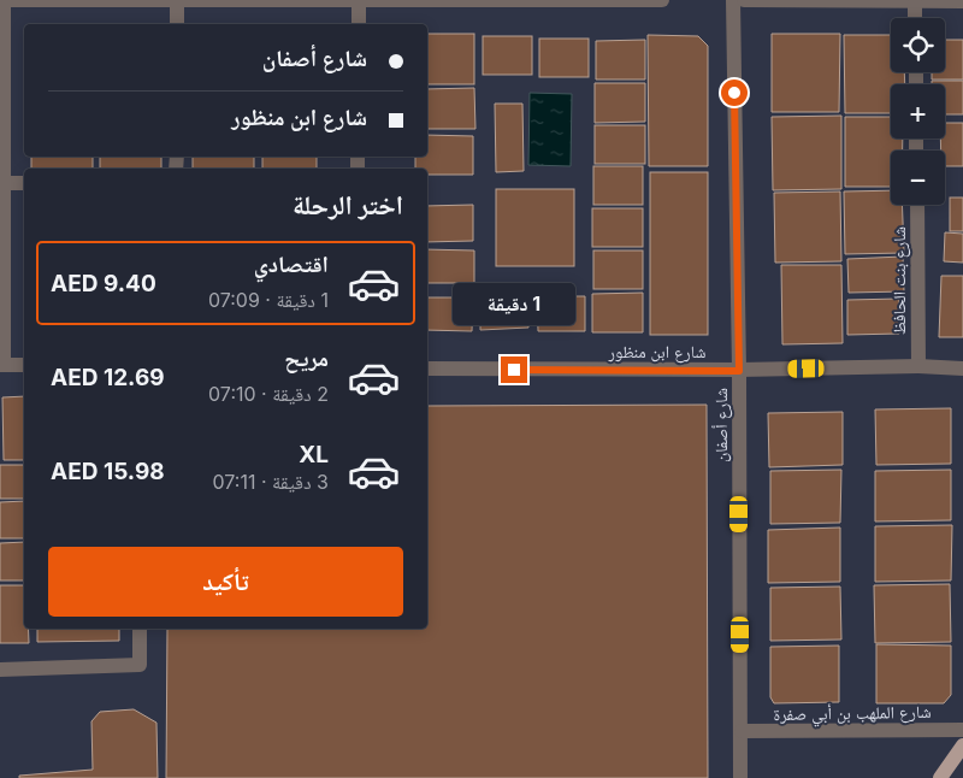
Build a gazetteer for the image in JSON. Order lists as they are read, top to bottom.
{
  "streets": {
    "street": [
      "شارع بنت الحافظ",
      "شارع ابن منظور",
      "شارع أصفان",
      "شارع الملهب بن أبي صفرة"
    ]
  },
  "crossings": [
    ["شارع بنت الحافظ", "شارع ابن منظور"],
    ["شارع ابن منظور", "شارع أصفان"],
    ["شارع أصفان", "شارع الملهب بن أبي صفرة"]
  ],
  "page": {
    "map_buttons": ["+", "−"],
    "banner": ["شارع أصفان", "شارع ابن منظور"],
    "heading": "اختر الرحلة",
    "list": [
      {
        "name": "اقتصادي",
        "note": "1 دقيقة · 07:09",
        "value": "AED 9.40"
      },
      {
        "name": "مريح",
        "note": "2 دقيقة · 07:10",
        "value": "AED 12.69"
      },
      {
        "name": "XL",
        "note": "3 دقيقة · 07:11",
        "value": "AED 15.98"
      }
    ],
    "bubble": "1 دقيقة",
    "buttons": "تأكيد"
  }
}
